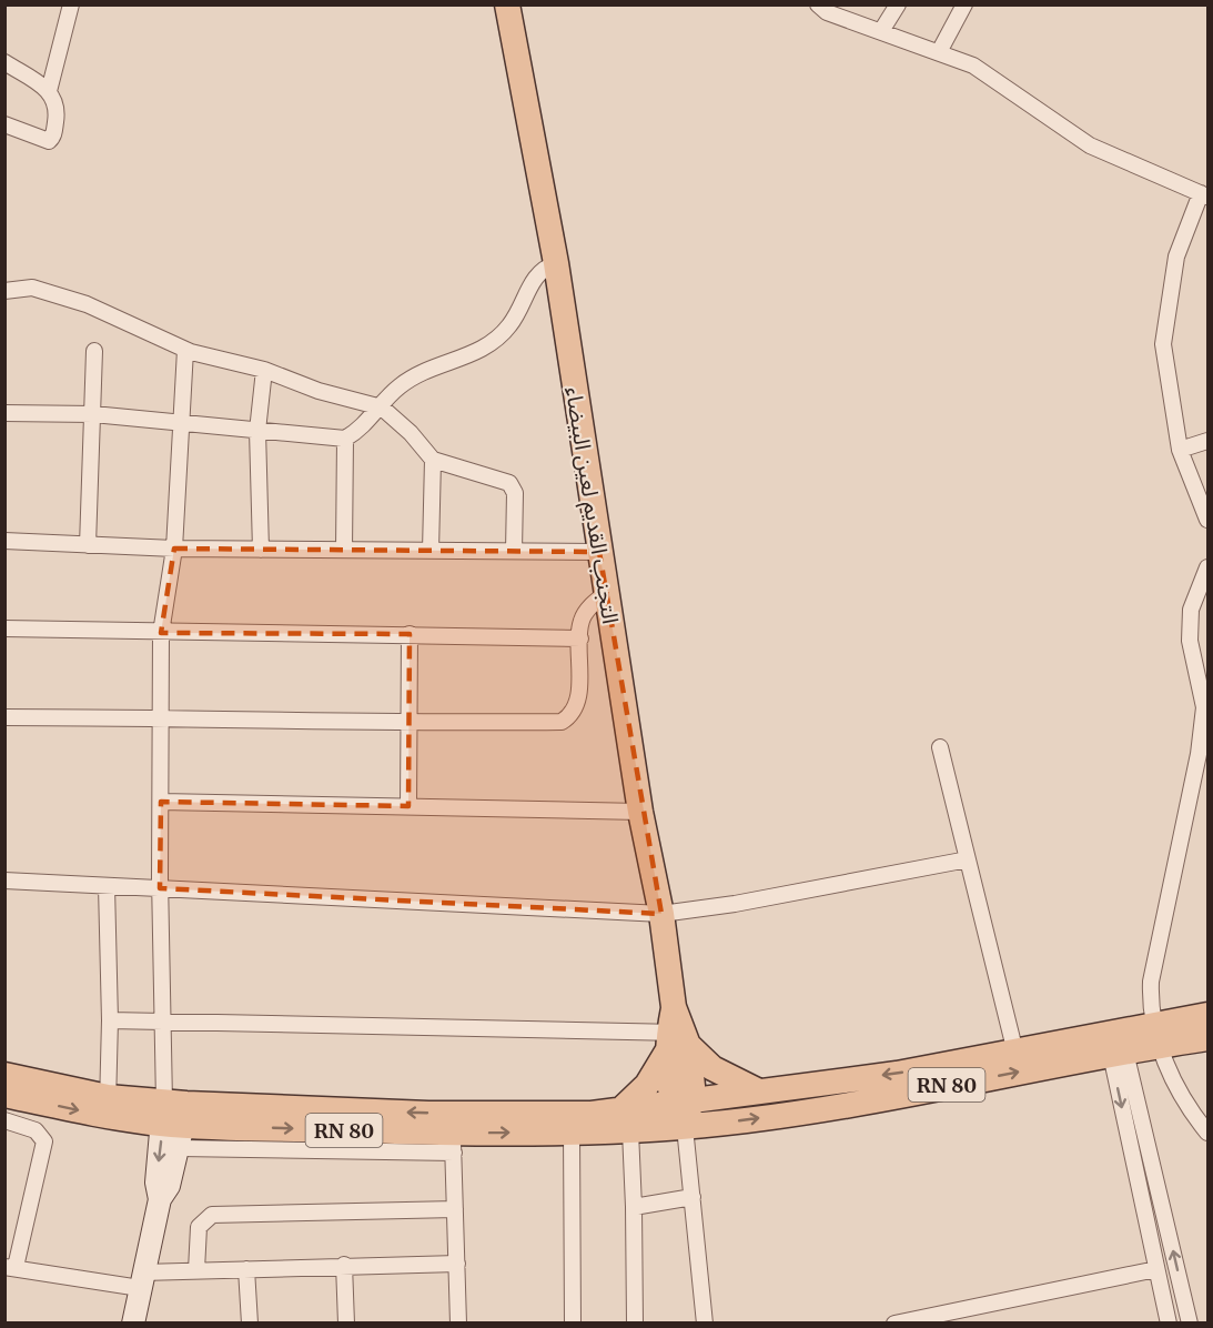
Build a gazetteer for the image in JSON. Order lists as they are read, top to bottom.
{
  "streets": {
    "main road": ["التجنب القديم لعين البيضاء", "RN 80"]
  }
}
